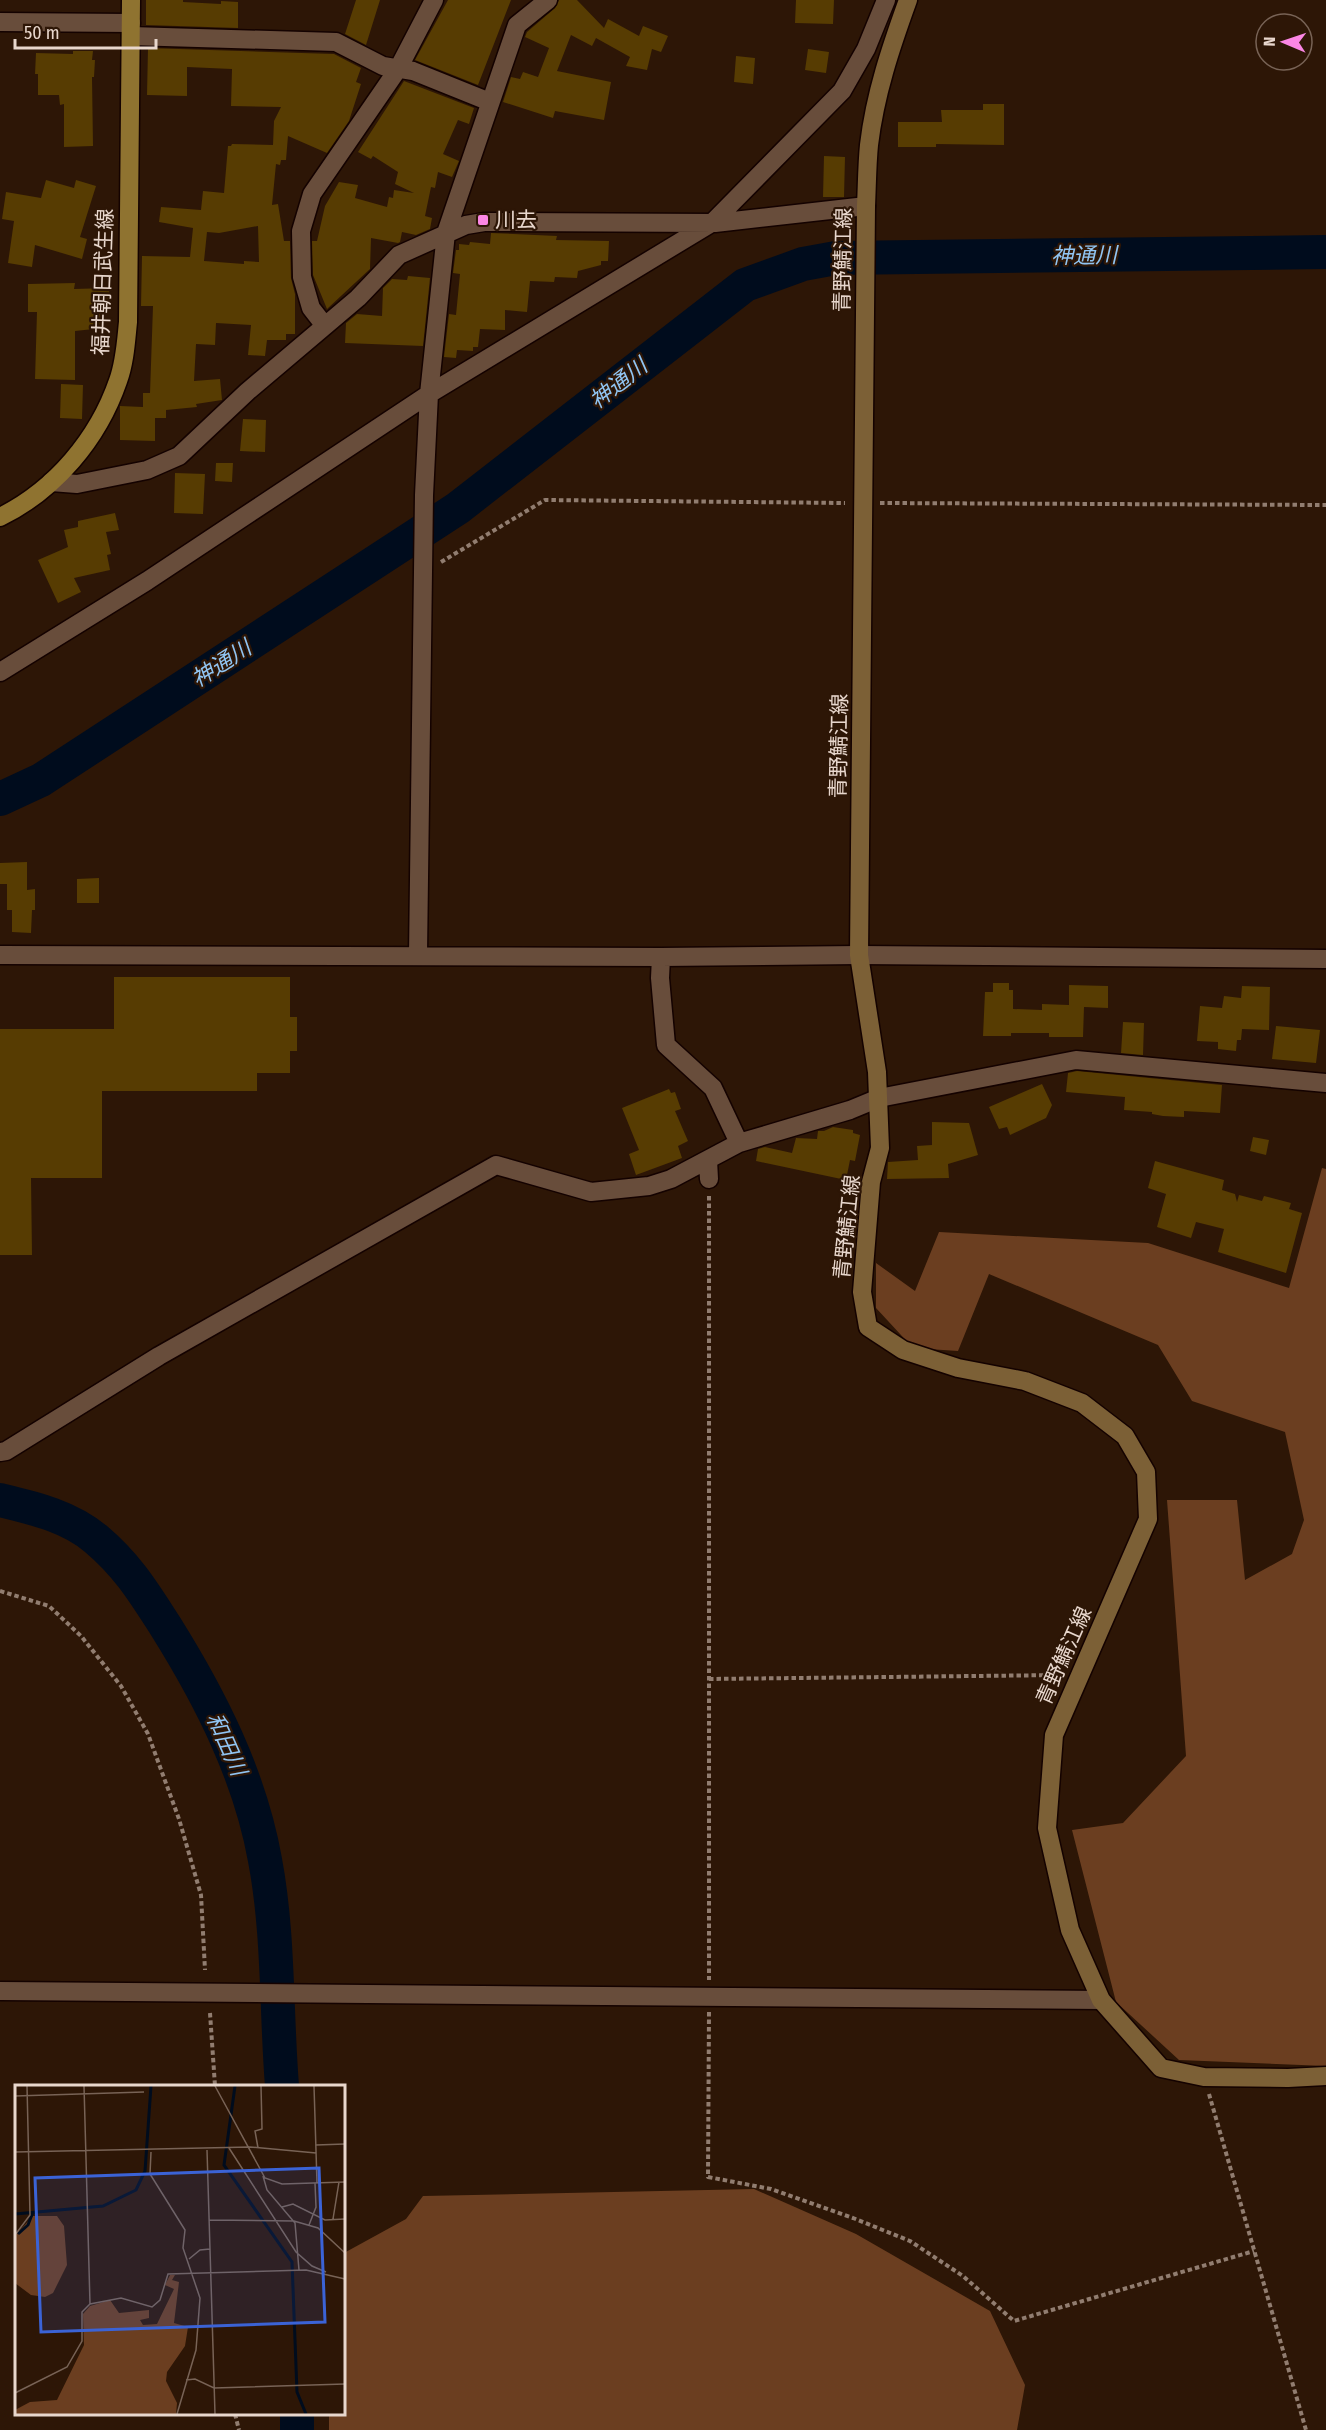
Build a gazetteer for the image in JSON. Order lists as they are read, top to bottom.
{
  "streets": {
    "main road": ["青野鯖江線", "福井朝日武生線"]
  },
  "water": ["神通川", "和田川"],
  "places": {
    "transit": ["川去"]
  },
  "scale_bar": "50 m",
  "north": "left"
}
